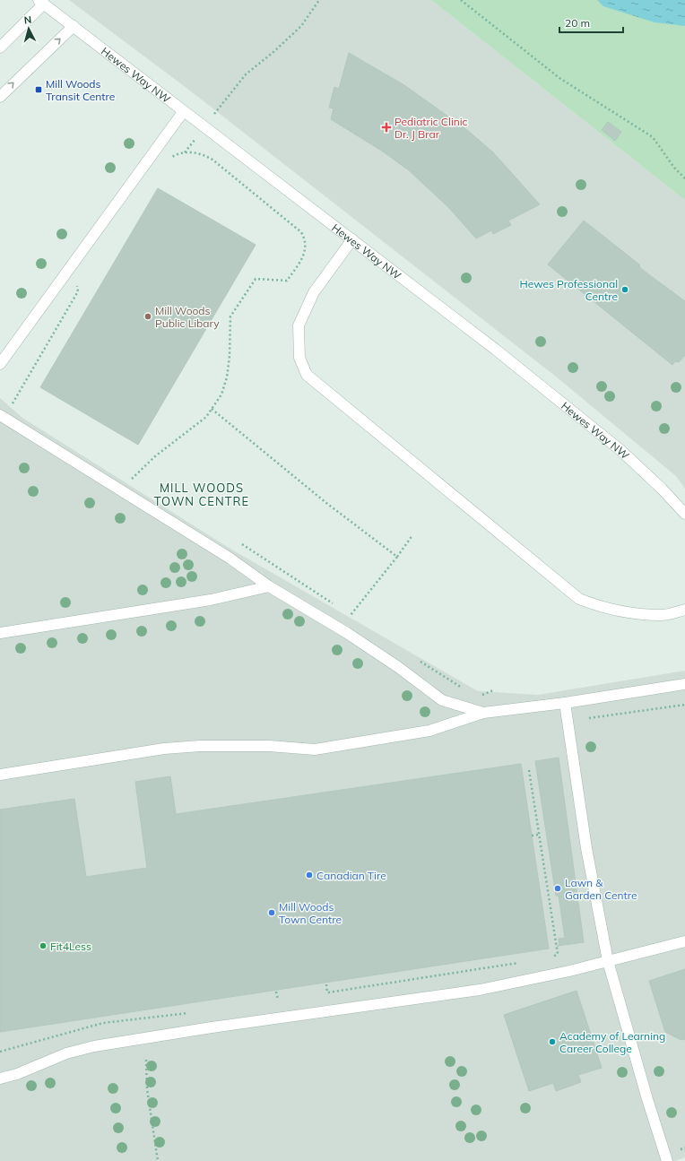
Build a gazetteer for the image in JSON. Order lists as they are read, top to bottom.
{
  "streets": {
    "street": ["Hewes Way NW"]
  },
  "districts": ["MILL WOODS TOWN CENTRE"],
  "places": {
    "transit": ["Mill Woods Transit Centre"],
    "health": ["Pediatric Clinic Dr. J Brar"],
    "other": [
      "Hewes Professional Centre",
      "Mill Woods Public Libary",
      "Canadian Tire",
      "Lawn & Garden Centre",
      "Mill Woods Town Centre",
      "Fit4Less",
      "Academy of Learning Career College"
    ]
  },
  "scale_bar": "20 m",
  "north": "top"
}
